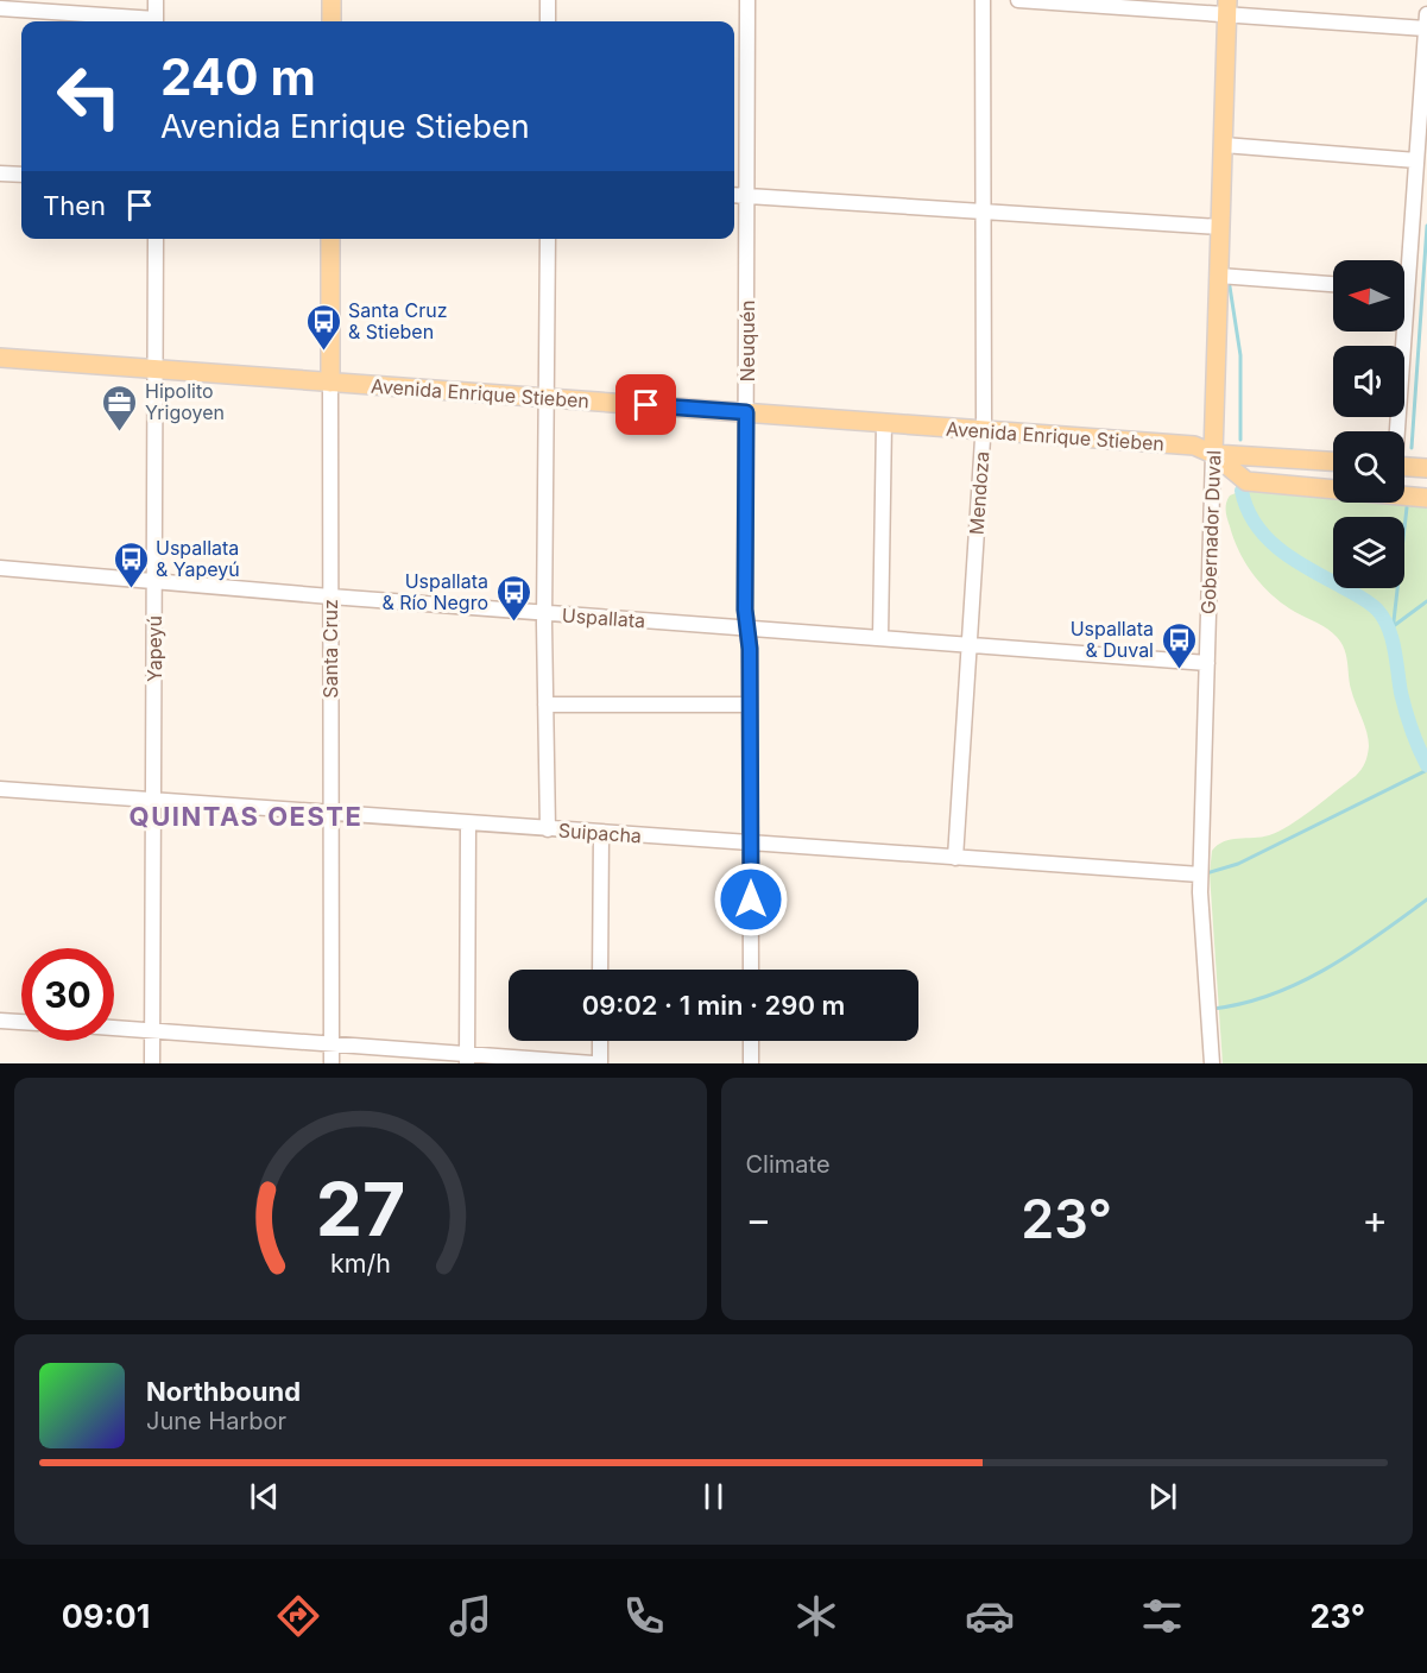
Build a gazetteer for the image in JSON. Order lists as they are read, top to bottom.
{
  "streets": {
    "main road": ["Avenida Enrique Stieben", "Gobernador Duval", "Santa Cruz"],
    "street": [
      "Neuquén",
      "Mendoza",
      "Uspallata",
      "Yapeyú",
      "Suipacha"
    ]
  },
  "crossings": [
    ["Neuquén", "Avenida Enrique Stieben"],
    ["Neuquén", "Uspallata"],
    ["Neuquén", "Suipacha"],
    ["Avenida Enrique Stieben", "Mendoza"],
    ["Avenida Enrique Stieben", "Gobernador Duval"],
    ["Avenida Enrique Stieben", "Yapeyú"],
    ["Avenida Enrique Stieben", "Santa Cruz"],
    ["Mendoza", "Uspallata"],
    ["Mendoza", "Suipacha"],
    ["Gobernador Duval", "Uspallata"],
    ["Gobernador Duval", "Suipacha"],
    ["Uspallata", "Yapeyú"],
    ["Uspallata", "Santa Cruz"],
    ["Yapeyú", "Suipacha"],
    ["Santa Cruz", "Suipacha"]
  ],
  "districts": ["QUINTAS OESTE"],
  "places": {
    "bus stop": [
      "Santa Cruz & Stieben",
      "Uspallata & Yapeyú",
      "Uspallata & Río Negro",
      "Uspallata & Duval"
    ],
    "office": ["Hipolito Yrigoyen"]
  },
  "north": "left",
  "page": {
    "turn": ["240 m", "Avenida Enrique Stieben"],
    "then": "Then",
    "limit": "30",
    "trip": "09:02 · 1 min · 290 m",
    "tile": "Climate",
    "heat": ["−", "23°", "+"],
    "song": ["Northbound", "June Harbor"],
    "tabs": ["09:01", "23°"],
    "gauge": ["27", "km/h"]
  }
}
